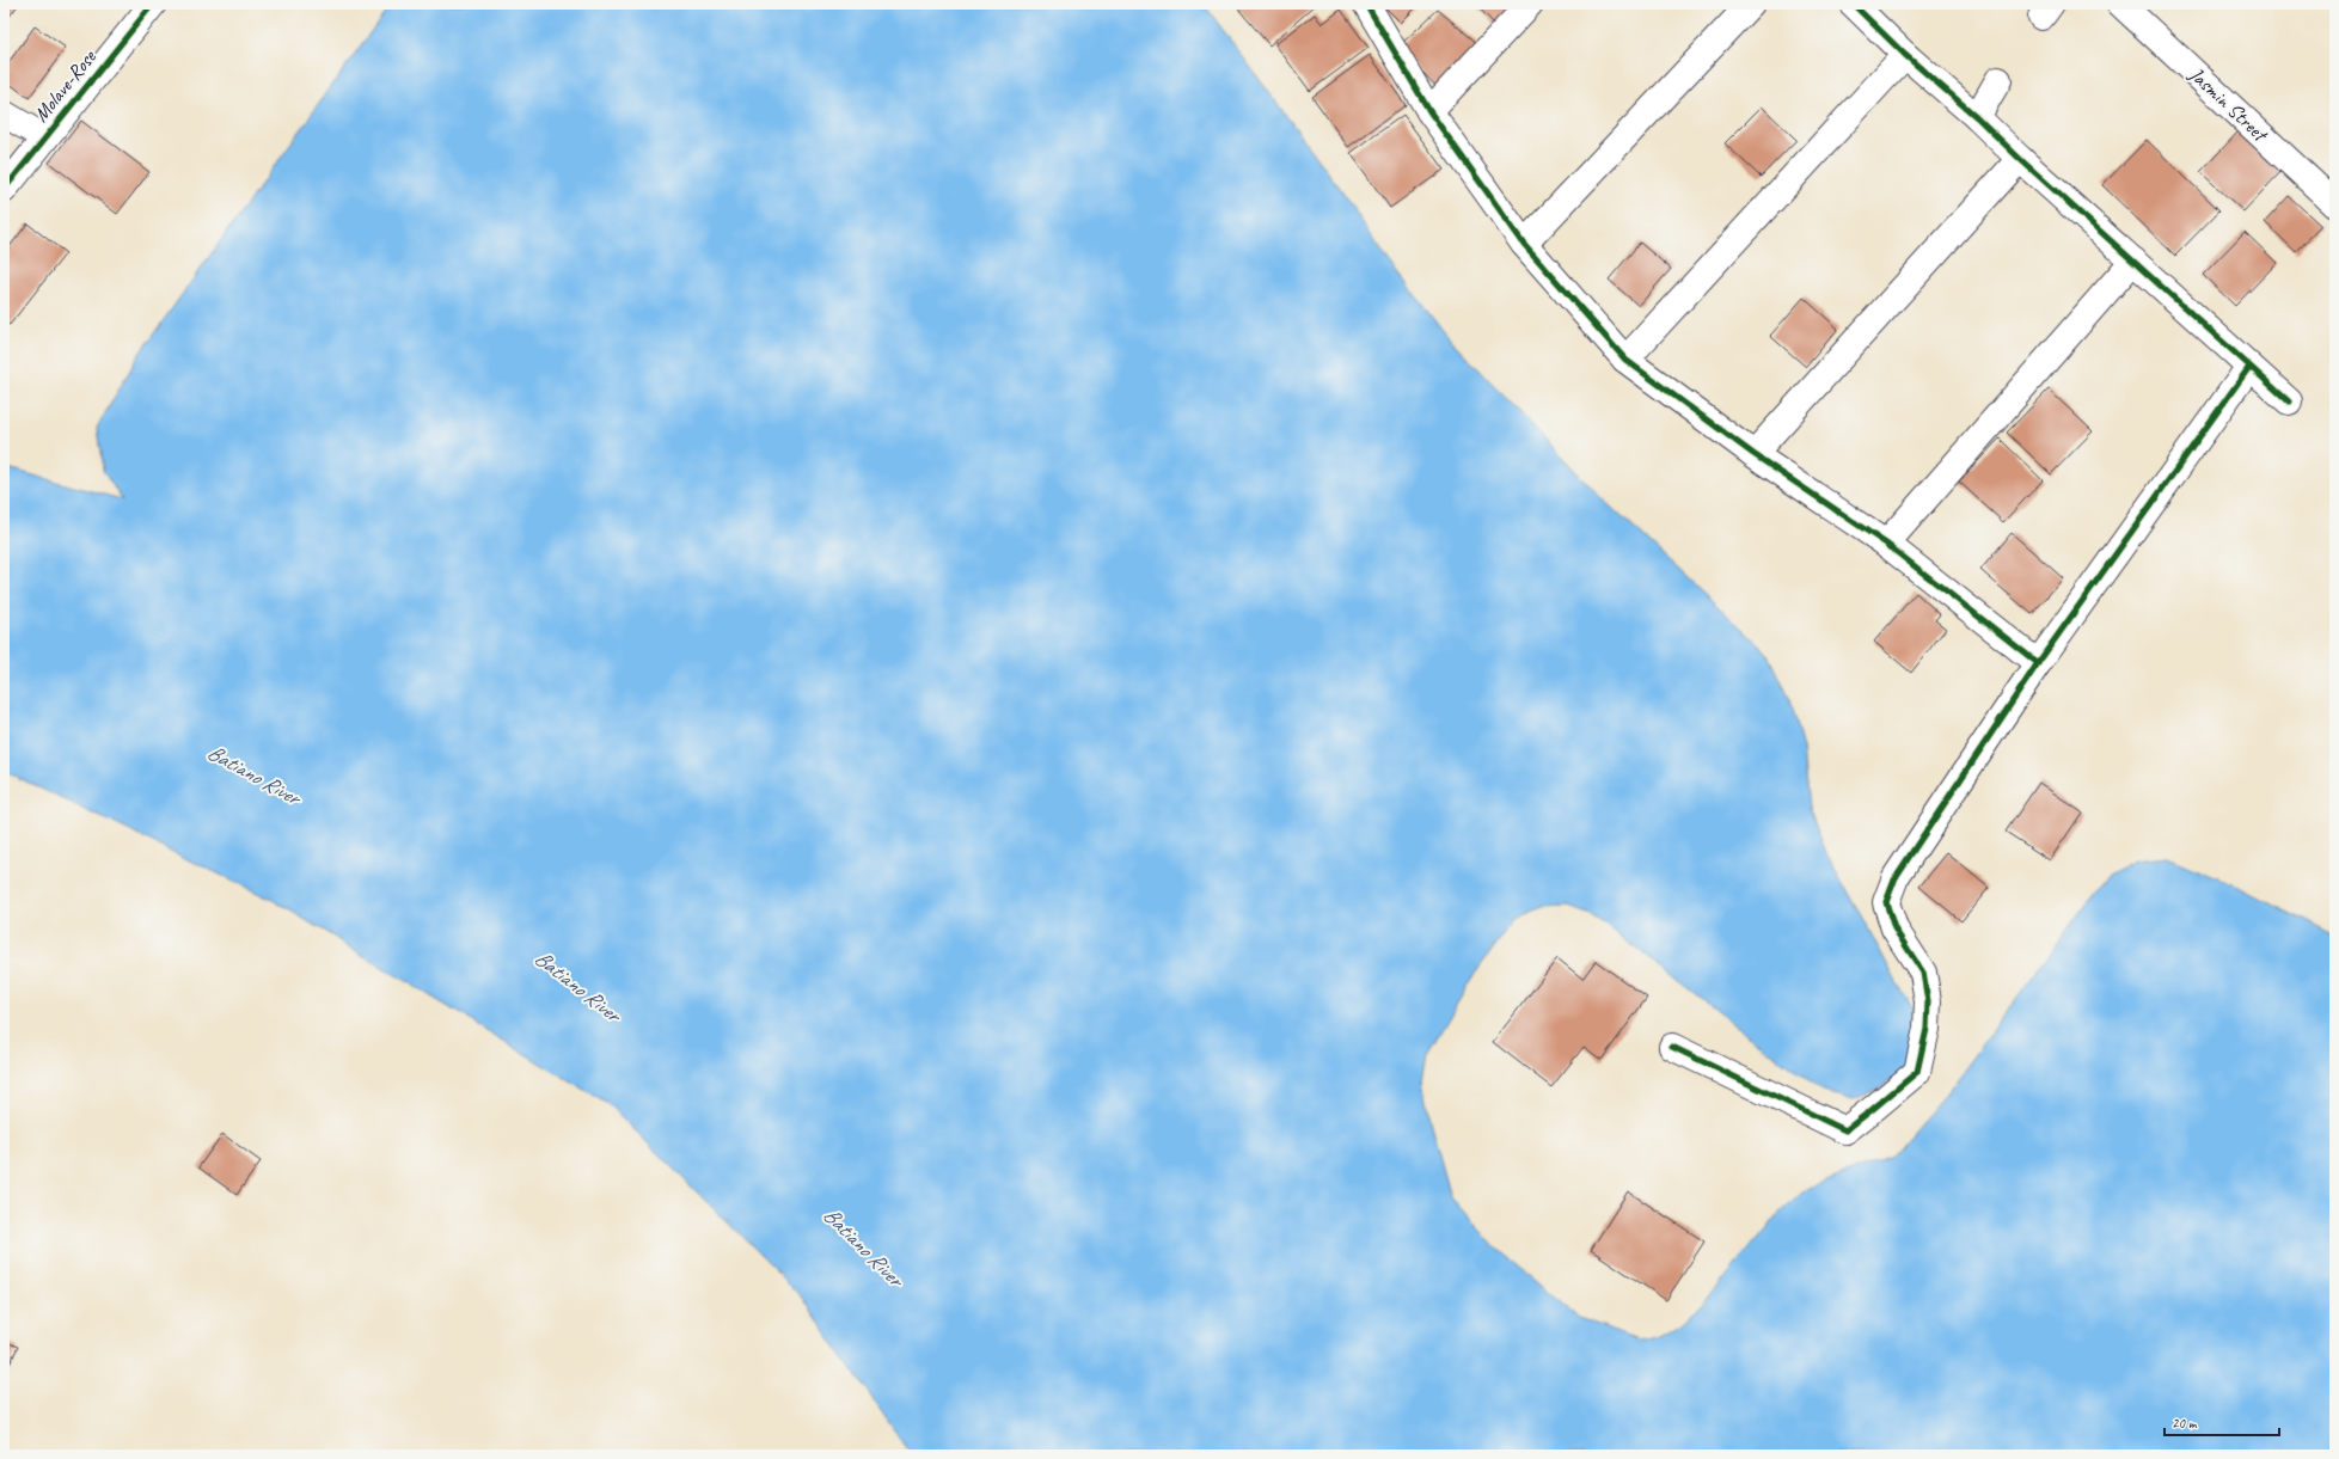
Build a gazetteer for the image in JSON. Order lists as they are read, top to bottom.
{
  "streets": {
    "street": ["Molave-Rose", "Jasmin Street"]
  },
  "water": ["Batiano River"],
  "scale_bar": "20 m"
}
